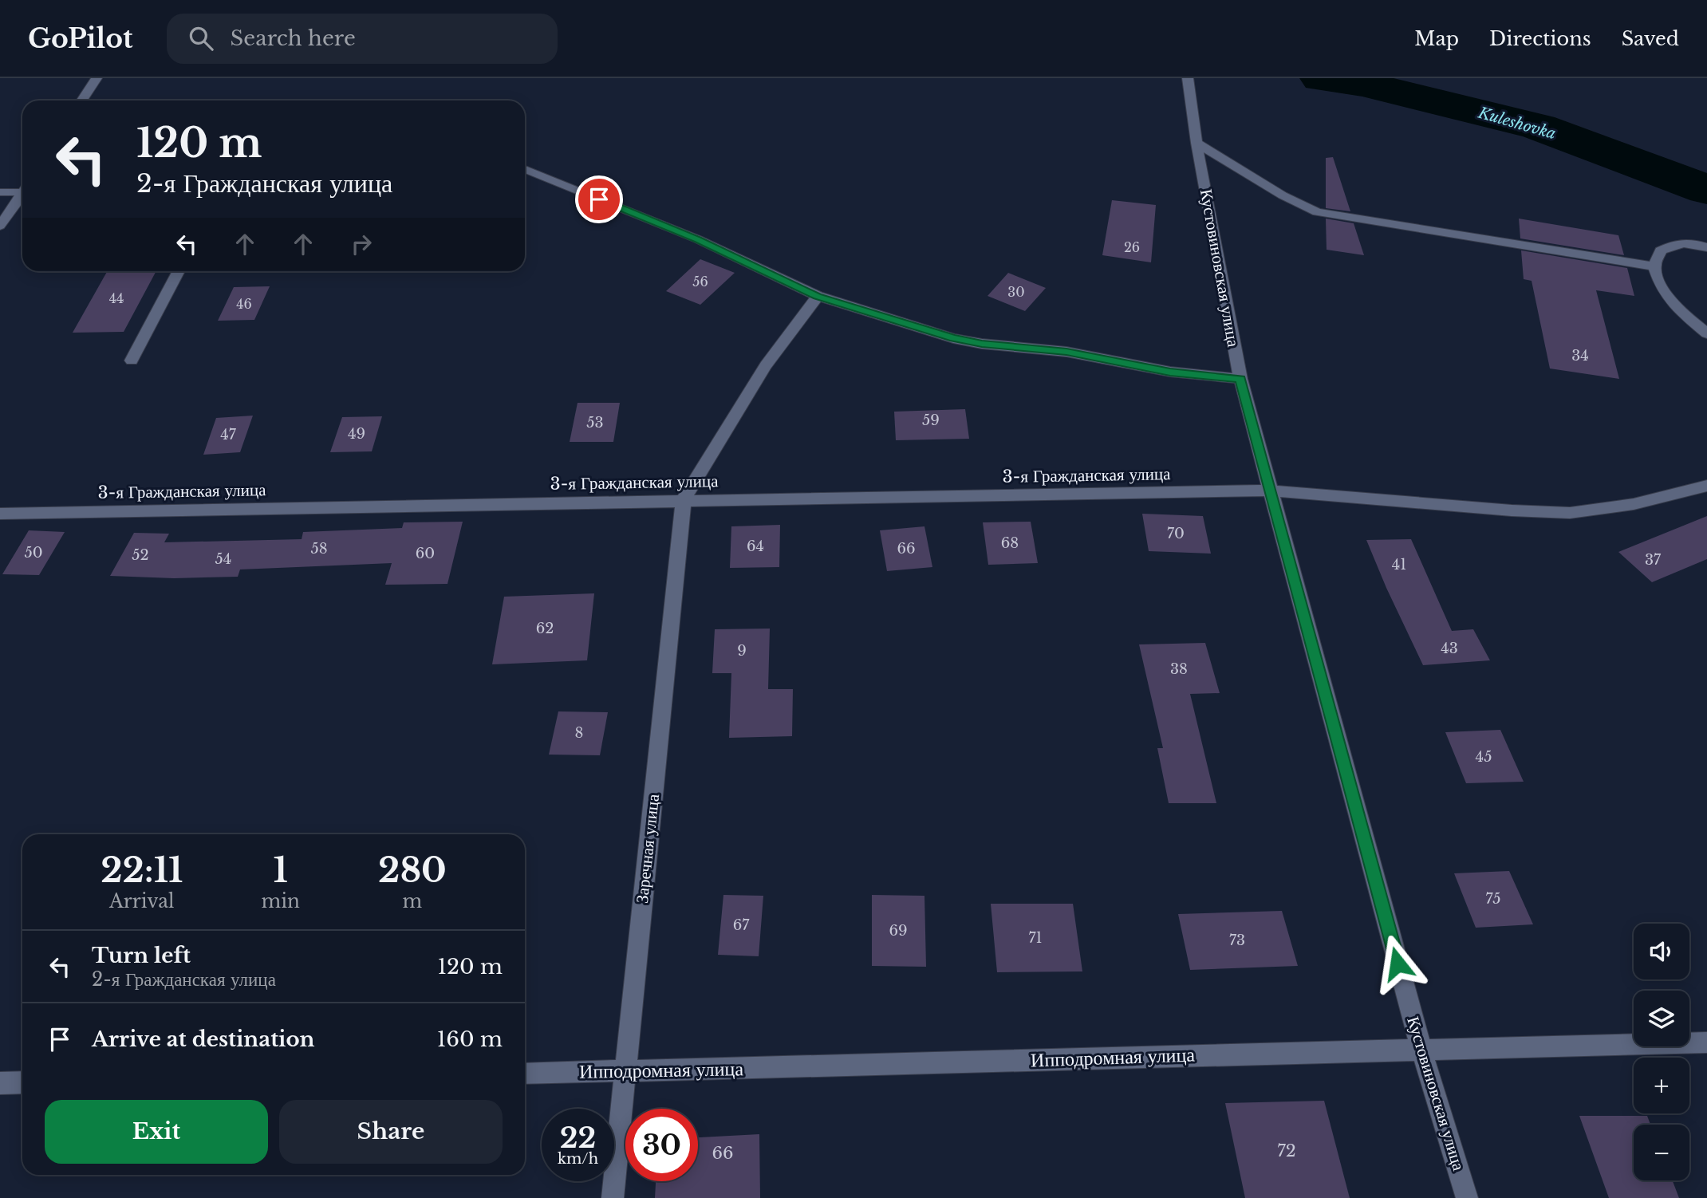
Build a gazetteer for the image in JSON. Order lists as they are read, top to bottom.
{
  "streets": {
    "street": [
      "Кустовиновская улица",
      "3-я Гражданская улица",
      "Заречная улица",
      "Ипподромная улица"
    ]
  },
  "crossings": [
    ["Кустовиновская улица", "3-я Гражданская улица"],
    ["Кустовиновская улица", "Ипподромная улица"],
    ["3-я Гражданская улица", "Заречная улица"],
    ["Заречная улица", "Ипподромная улица"]
  ],
  "water": ["Kuleshovka"],
  "house_numbers": [
    "26",
    "56",
    "30",
    "44",
    "46",
    "34",
    "59",
    "53",
    "49",
    "47",
    "70",
    "68",
    "64",
    "58",
    "66",
    "50",
    "60",
    "52",
    "54",
    "37",
    "41",
    "62",
    "43",
    "9",
    "38",
    "8",
    "45",
    "75",
    "67",
    "69",
    "71",
    "73",
    "72",
    "66"
  ],
  "page": {
    "header": "GoPilot",
    "search": "Search here",
    "nav": ["Map", "Directions", "Saved"],
    "turn": ["120 m", "2-я Гражданская улица"],
    "eta": [
      "22:11",
      "Arrival",
      "1",
      "min",
      "280",
      "m"
    ],
    "map_buttons": ["+", "−"],
    "list": [
      {
        "name": "Turn left",
        "note": "2-я Гражданская улица",
        "value": "120 m"
      },
      {
        "name": "Arrive at destination",
        "value": "160 m"
      }
    ],
    "buttons": ["Exit", "Share"],
    "speed": "22 km/h",
    "limit": "30"
  }
}
